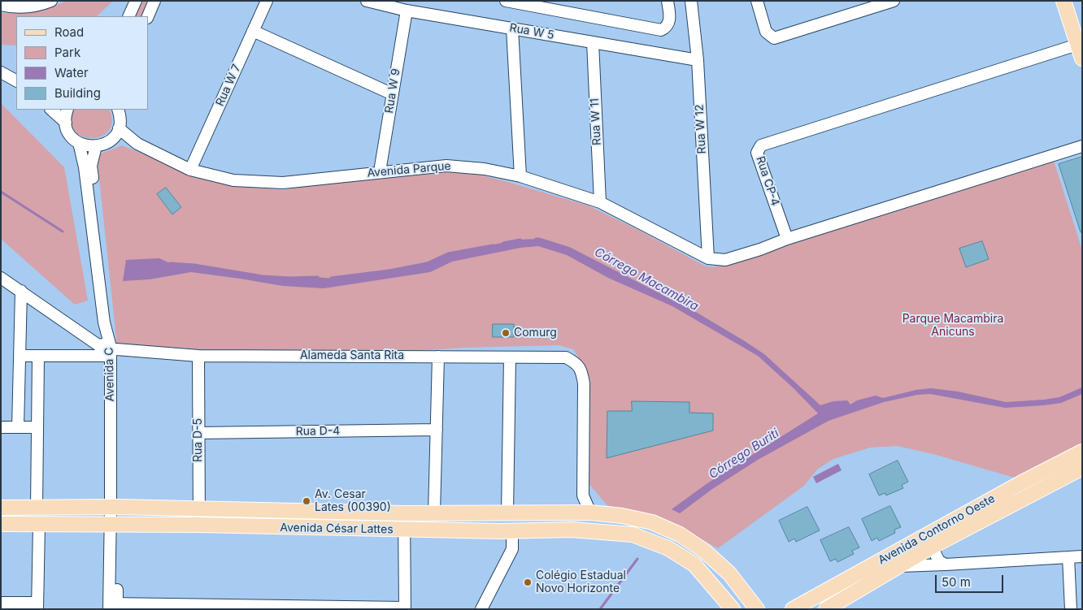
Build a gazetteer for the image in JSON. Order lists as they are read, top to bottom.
{
  "streets": {
    "main road": ["Avenida César Lattes", "Avenida Contorno Oeste"],
    "street": [
      "Rua W 5",
      "Rua W 7",
      "Rua W 9",
      "Rua W 11",
      "Rua W 12",
      "Avenida Parque",
      "Rua CP-4",
      "Alameda Santa Rita",
      "Avenida C",
      "Rua D-4",
      "Rua D-5"
    ]
  },
  "crossings": [
    ["Rua W 5", "Rua W 9"],
    ["Rua W 5", "Rua W 11"],
    ["Rua W 5", "Rua W 12"],
    ["Rua W 7", "Avenida Parque"],
    ["Rua W 9", "Avenida Parque"],
    ["Rua W 11", "Avenida Parque"],
    ["Rua W 12", "Avenida Parque"],
    ["Avenida Parque", "Rua CP-4"],
    ["Alameda Santa Rita", "Avenida C"],
    ["Alameda Santa Rita", "Rua D-5"],
    ["Alameda Santa Rita", "Avenida César Lattes"],
    ["Avenida C", "Avenida César Lattes"],
    ["Rua D-4", "Rua D-5"],
    ["Rua D-5", "Avenida César Lattes"]
  ],
  "water": ["Córrego Macambira", "Córrego Buriti"],
  "parks": ["Parque Macambira Anicuns"],
  "places": ["Comurg", "Av. Cesar Lates (00390)", "Colégio Estadual Novo Horizonte"],
  "legend": [
    "Road",
    "Park",
    "Water",
    "Building"
  ],
  "scale_bar": "50 m"
}
